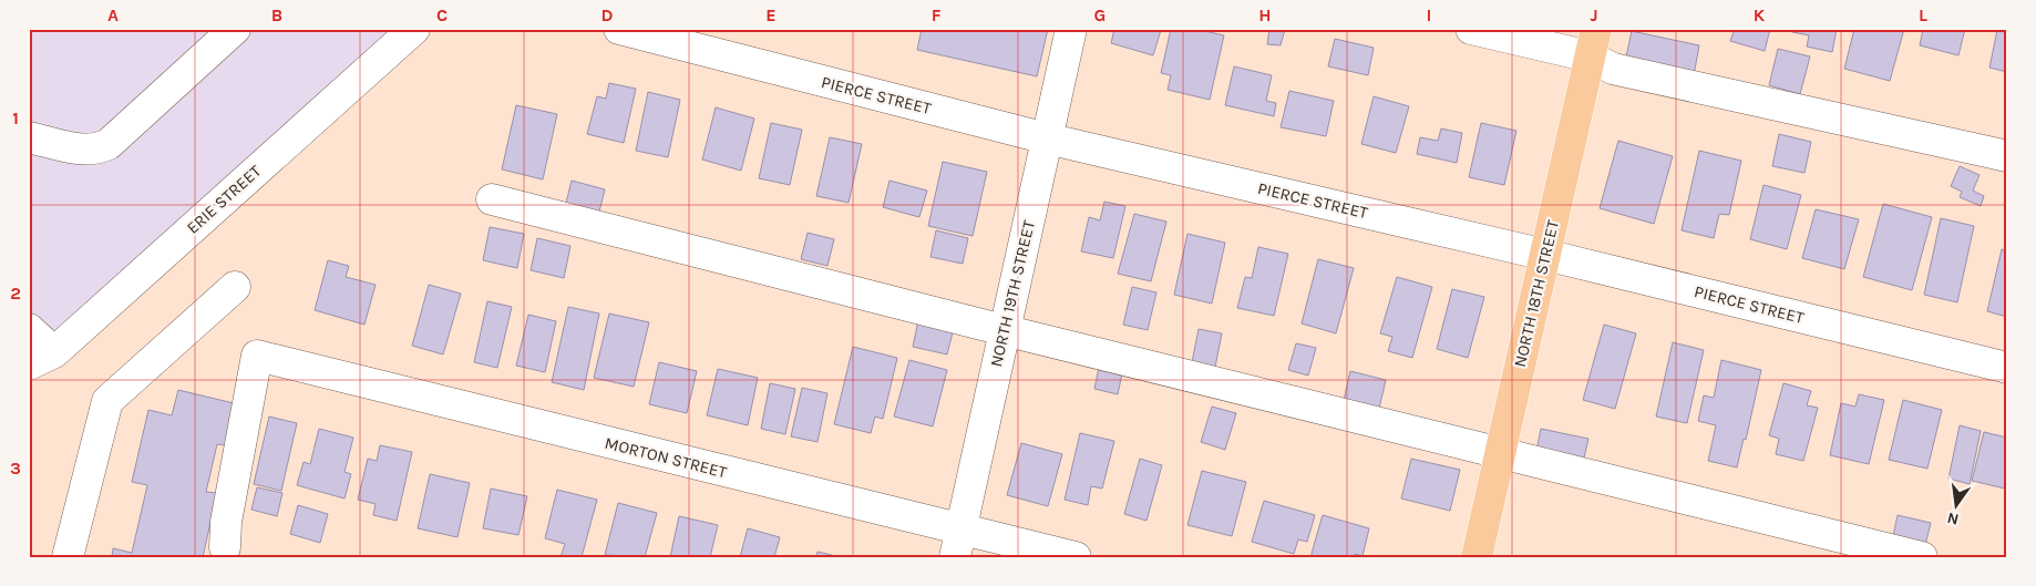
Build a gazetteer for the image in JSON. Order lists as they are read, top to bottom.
{
  "streets": {
    "main road": ["NORTH 18TH STREET"],
    "street": [
      "PIERCE STREET",
      "ERIE STREET",
      "NORTH 19TH STREET",
      "MORTON STREET"
    ]
  },
  "crossings": [
    ["PIERCE STREET", "NORTH 19TH STREET"],
    ["PIERCE STREET", "NORTH 18TH STREET"],
    ["NORTH 19TH STREET", "MORTON STREET"]
  ],
  "north": "bottom",
  "grid": {
    "columns": [
      "A",
      "B",
      "C",
      "D",
      "E",
      "F",
      "G",
      "H",
      "I",
      "J",
      "K",
      "L"
    ],
    "rows": ["1", "2", "3"]
  }
}
